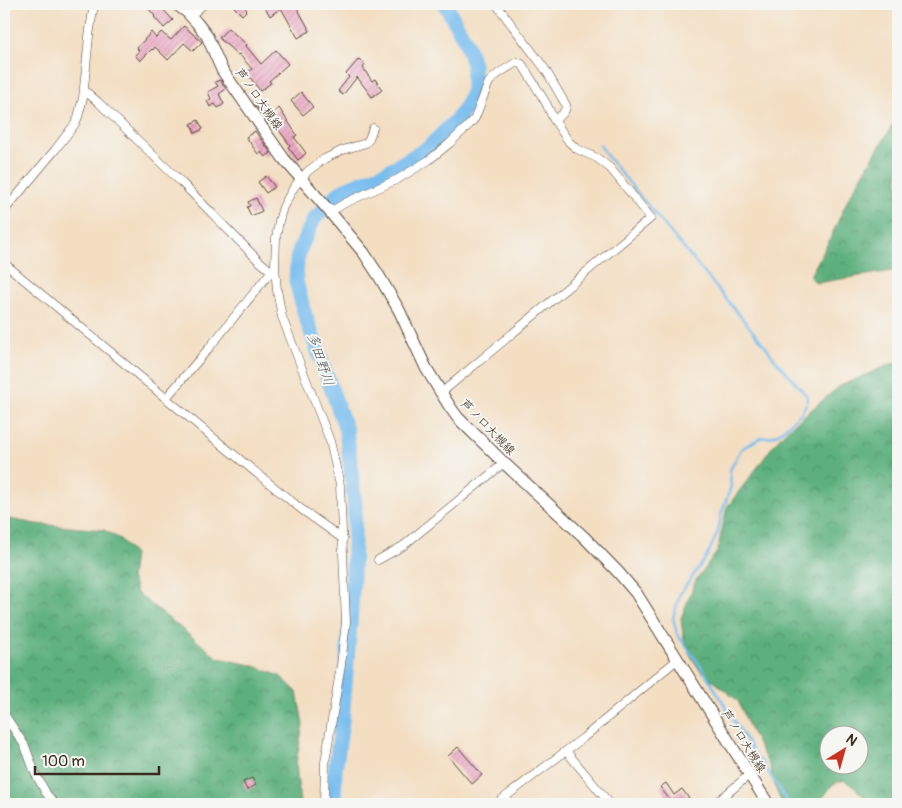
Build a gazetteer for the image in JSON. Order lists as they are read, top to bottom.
{
  "streets": {
    "main road": ["芦ノ口大槻線"]
  },
  "water": ["多田野川"],
  "scale_bar": "100 m",
  "north": "top right"
}
